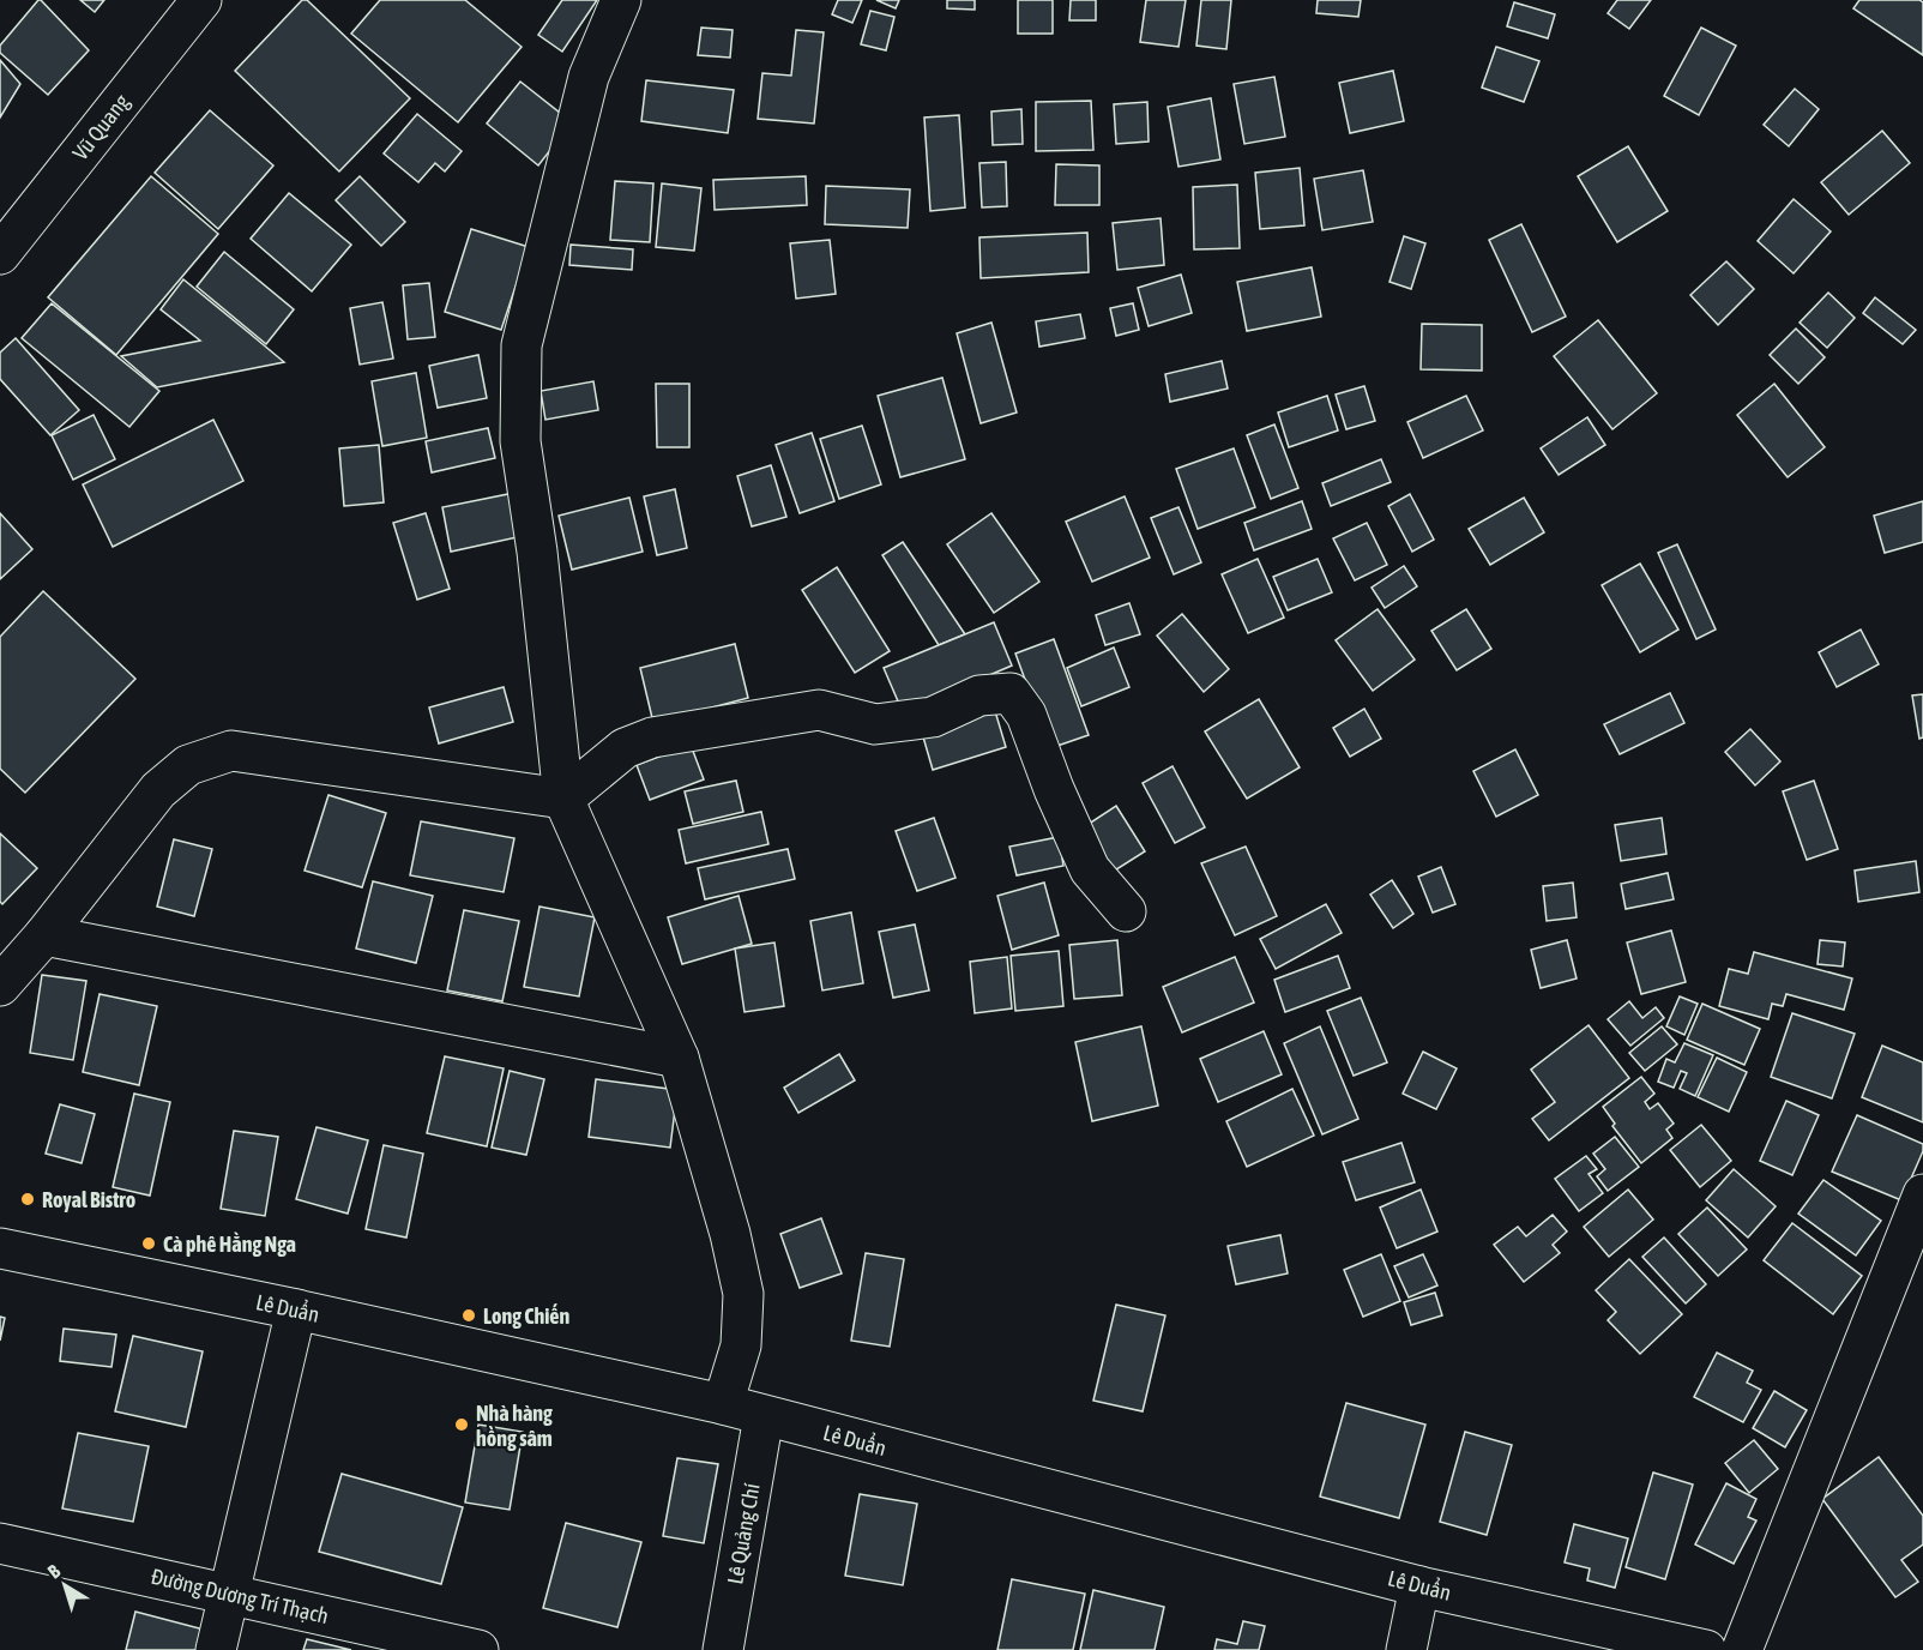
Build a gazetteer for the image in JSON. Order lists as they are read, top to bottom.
{
  "streets": {
    "street": [
      "Vũ Quang",
      "Lê Duẩn",
      "Lê Quảng Chí",
      "Đường Dương Trí Thạch"
    ]
  },
  "crossings": [
    ["Lê Duẩn", "Lê Quảng Chí"]
  ],
  "places": [
    "Royal Bistro",
    "Cà phê Hằng Nga",
    "Long Chiến",
    "Nhà hàng hồng sâm"
  ],
  "north": "top left"
}
